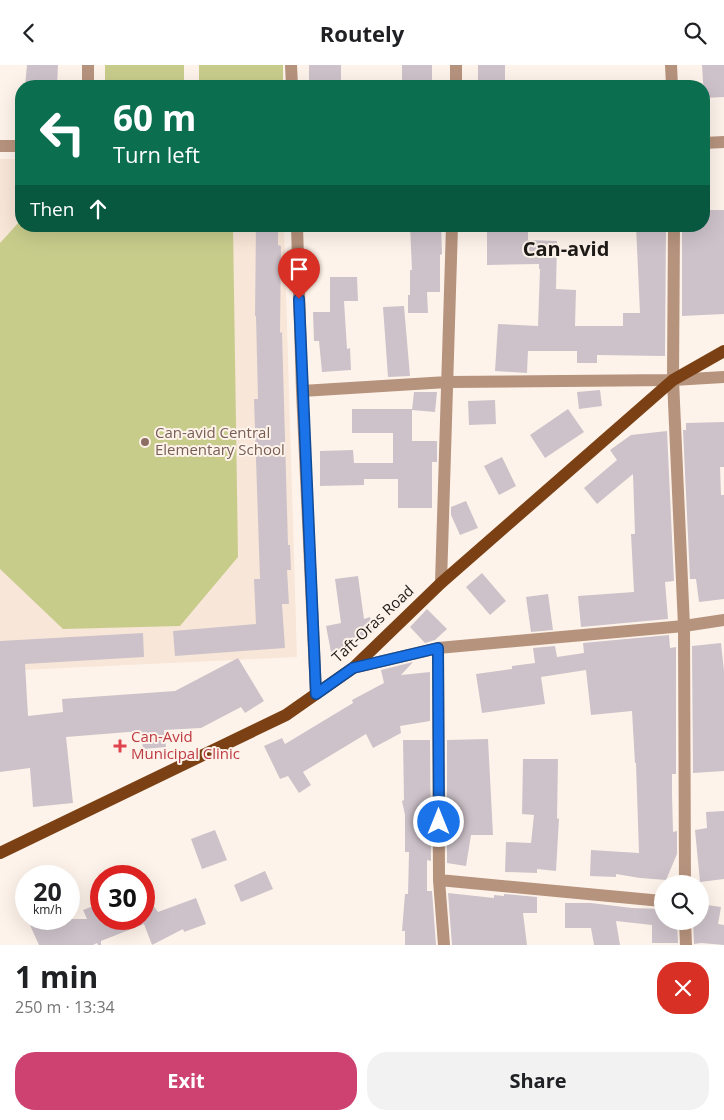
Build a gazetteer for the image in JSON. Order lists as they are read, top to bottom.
{
  "streets": {
    "main road": ["Taft-Oras Road"]
  },
  "districts": ["Can-avid"],
  "places": {
    "other": ["Can-avid Central Elementary School"],
    "health": ["Can-Avid Municipal Clinic"]
  },
  "page": {
    "header": "Routely",
    "turn": ["60 m", "Turn left"],
    "then": "Then",
    "speed": "20 km/h",
    "limit": "30",
    "heading": ["1 min", "250 m · 13:34"],
    "buttons": ["Exit", "Share"]
  }
}
